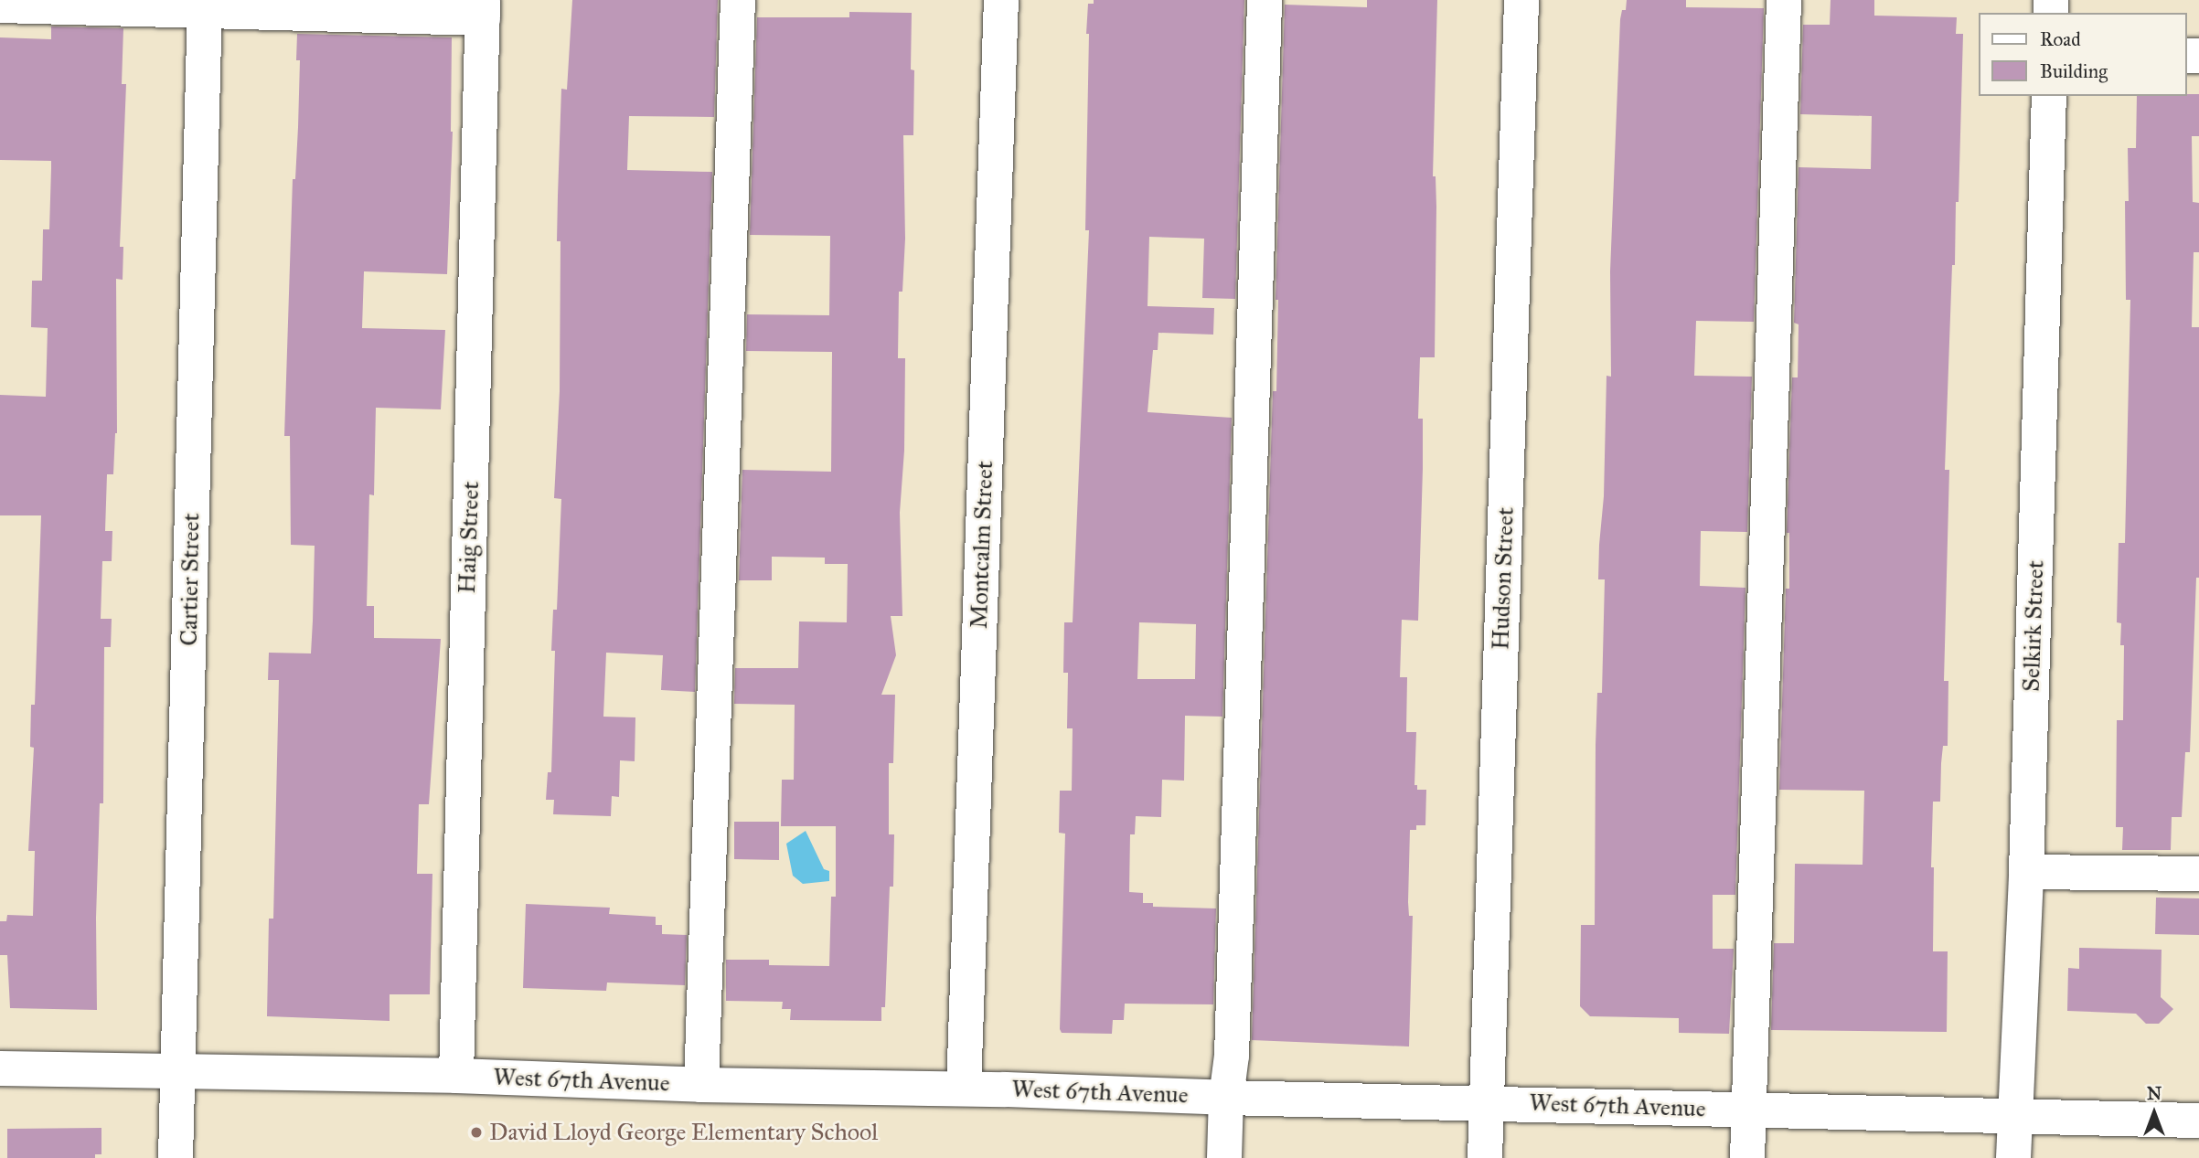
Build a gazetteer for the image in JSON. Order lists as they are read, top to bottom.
{
  "streets": {
    "street": [
      "Haig Street",
      "Montcalm Street",
      "Hudson Street",
      "Cartier Street",
      "Selkirk Street",
      "West 67th Avenue"
    ]
  },
  "crossings": [
    ["Haig Street", "West 67th Avenue"],
    ["Montcalm Street", "West 67th Avenue"],
    ["Hudson Street", "West 67th Avenue"],
    ["Cartier Street", "West 67th Avenue"],
    ["Selkirk Street", "West 67th Avenue"]
  ],
  "places": ["David Lloyd George Elementary School"],
  "legend": ["Road", "Building"],
  "north": "top"
}
